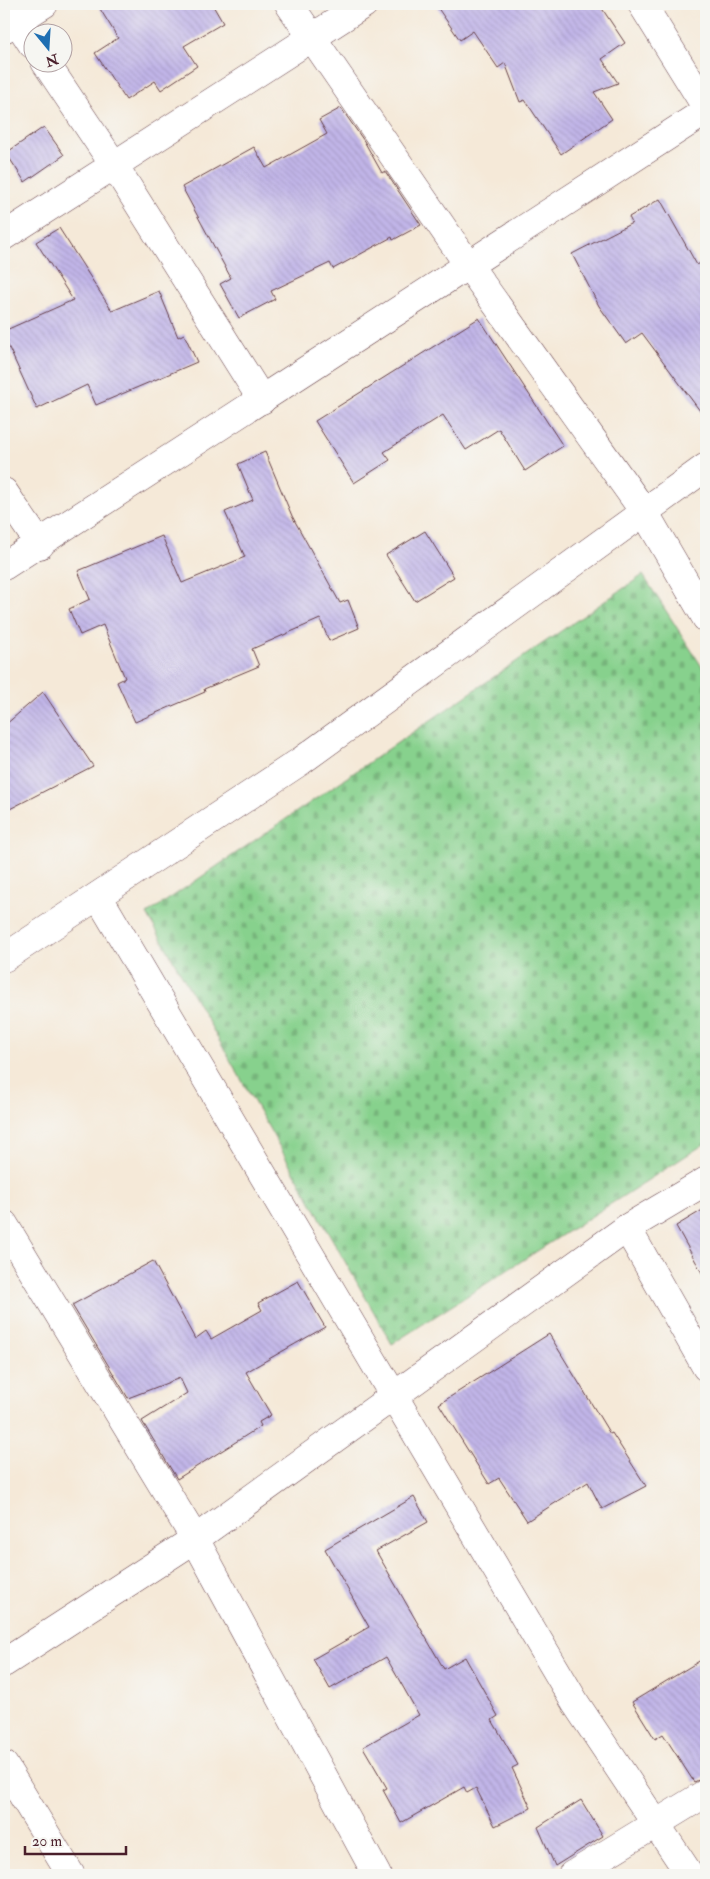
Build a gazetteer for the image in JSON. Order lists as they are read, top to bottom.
{
  "scale_bar": "20 m",
  "north": "bottom"
}
